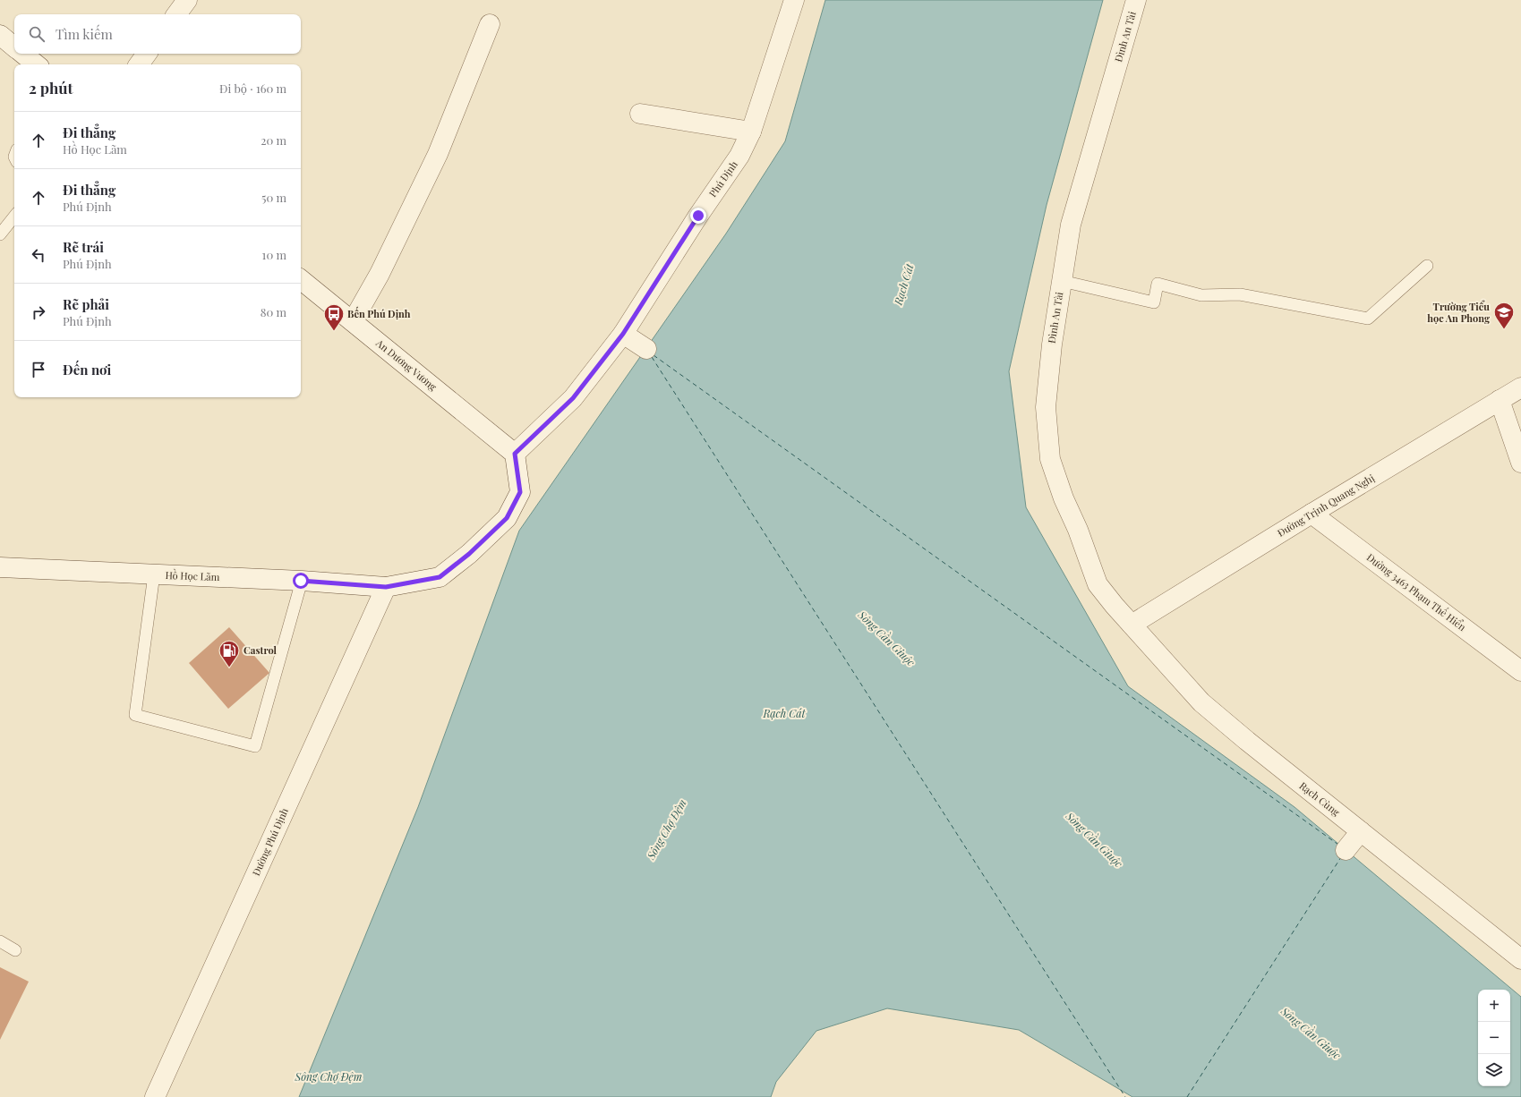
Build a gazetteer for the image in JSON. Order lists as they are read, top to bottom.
{
  "streets": {
    "street": [
      "Đình An Tài",
      "Phú Định",
      "An Dương Vương",
      "Đường Trịnh Quang Nghị",
      "Hồ Học Lãm",
      "Đường 3463 Phạm Thế Hiển",
      "Rạch Cùng",
      "Đường Phú Định"
    ]
  },
  "crossings": [
    ["Đình An Tài", "Đường Trịnh Quang Nghị"],
    ["Đình An Tài", "Rạch Cùng"],
    ["Phú Định", "An Dương Vương"],
    ["Đường Trịnh Quang Nghị", "Đường 3463 Phạm Thế Hiển"],
    ["Đường Trịnh Quang Nghị", "Rạch Cùng"],
    ["Hồ Học Lãm", "Đường Phú Định"]
  ],
  "water": ["Rạch Cát", "Sông Cần Giuộc", "Sông Chợ Đệm"],
  "places": {
    "school or university": ["Trường Tiểu học An Phong"],
    "bus stop": ["Bến Phú Định"],
    "fuel station": ["Castrol"]
  },
  "page": {
    "search": "Tìm kiếm",
    "heading": ["2 phút", "Đi bộ · 160 m"],
    "list": [
      ["Đi thẳng", "Hồ Học Lãm", "20 m"],
      ["Đi thẳng", "Phú Định", "50 m"],
      ["Rẽ trái", "Phú Định", "10 m"],
      ["Rẽ phải", "Phú Định", "80 m"],
      "Đến nơi"
    ],
    "map_buttons": ["+", "−"]
  }
}
